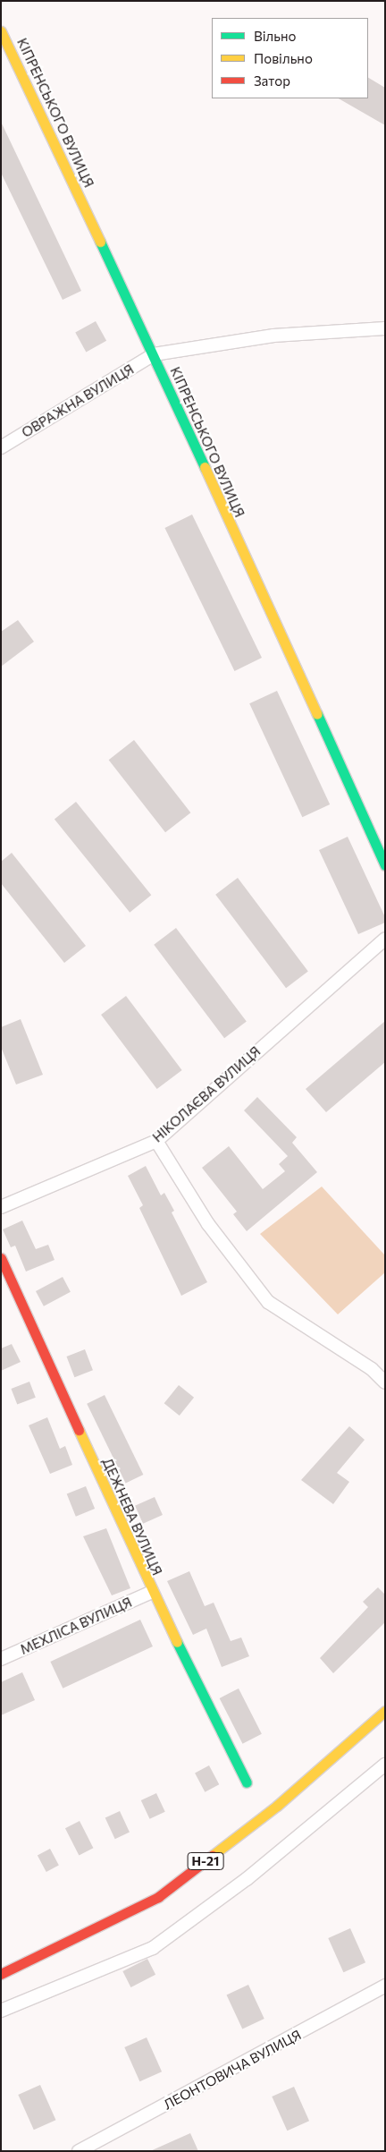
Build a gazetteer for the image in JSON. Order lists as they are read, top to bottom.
{
  "streets": {
    "street": [
      "КІПРЕНСЬКОГО ВУЛИЦЯ",
      "ОВРАЖНА ВУЛИЦЯ",
      "НІКОЛАЄВА ВУЛИЦЯ",
      "ДЕЖНЕВА ВУЛИЦЯ",
      "МЕХЛІСА ВУЛИЦЯ",
      "Н-21",
      "ЛЕОНТОВИЧА ВУЛИЦЯ"
    ]
  },
  "crossings": [
    ["КІПРЕНСЬКОГО ВУЛИЦЯ", "ОВРАЖНА ВУЛИЦЯ"],
    ["ДЕЖНЕВА ВУЛИЦЯ", "МЕХЛІСА ВУЛИЦЯ"]
  ],
  "legend": ["Вільно", "Повільно", "Затор"]
}
